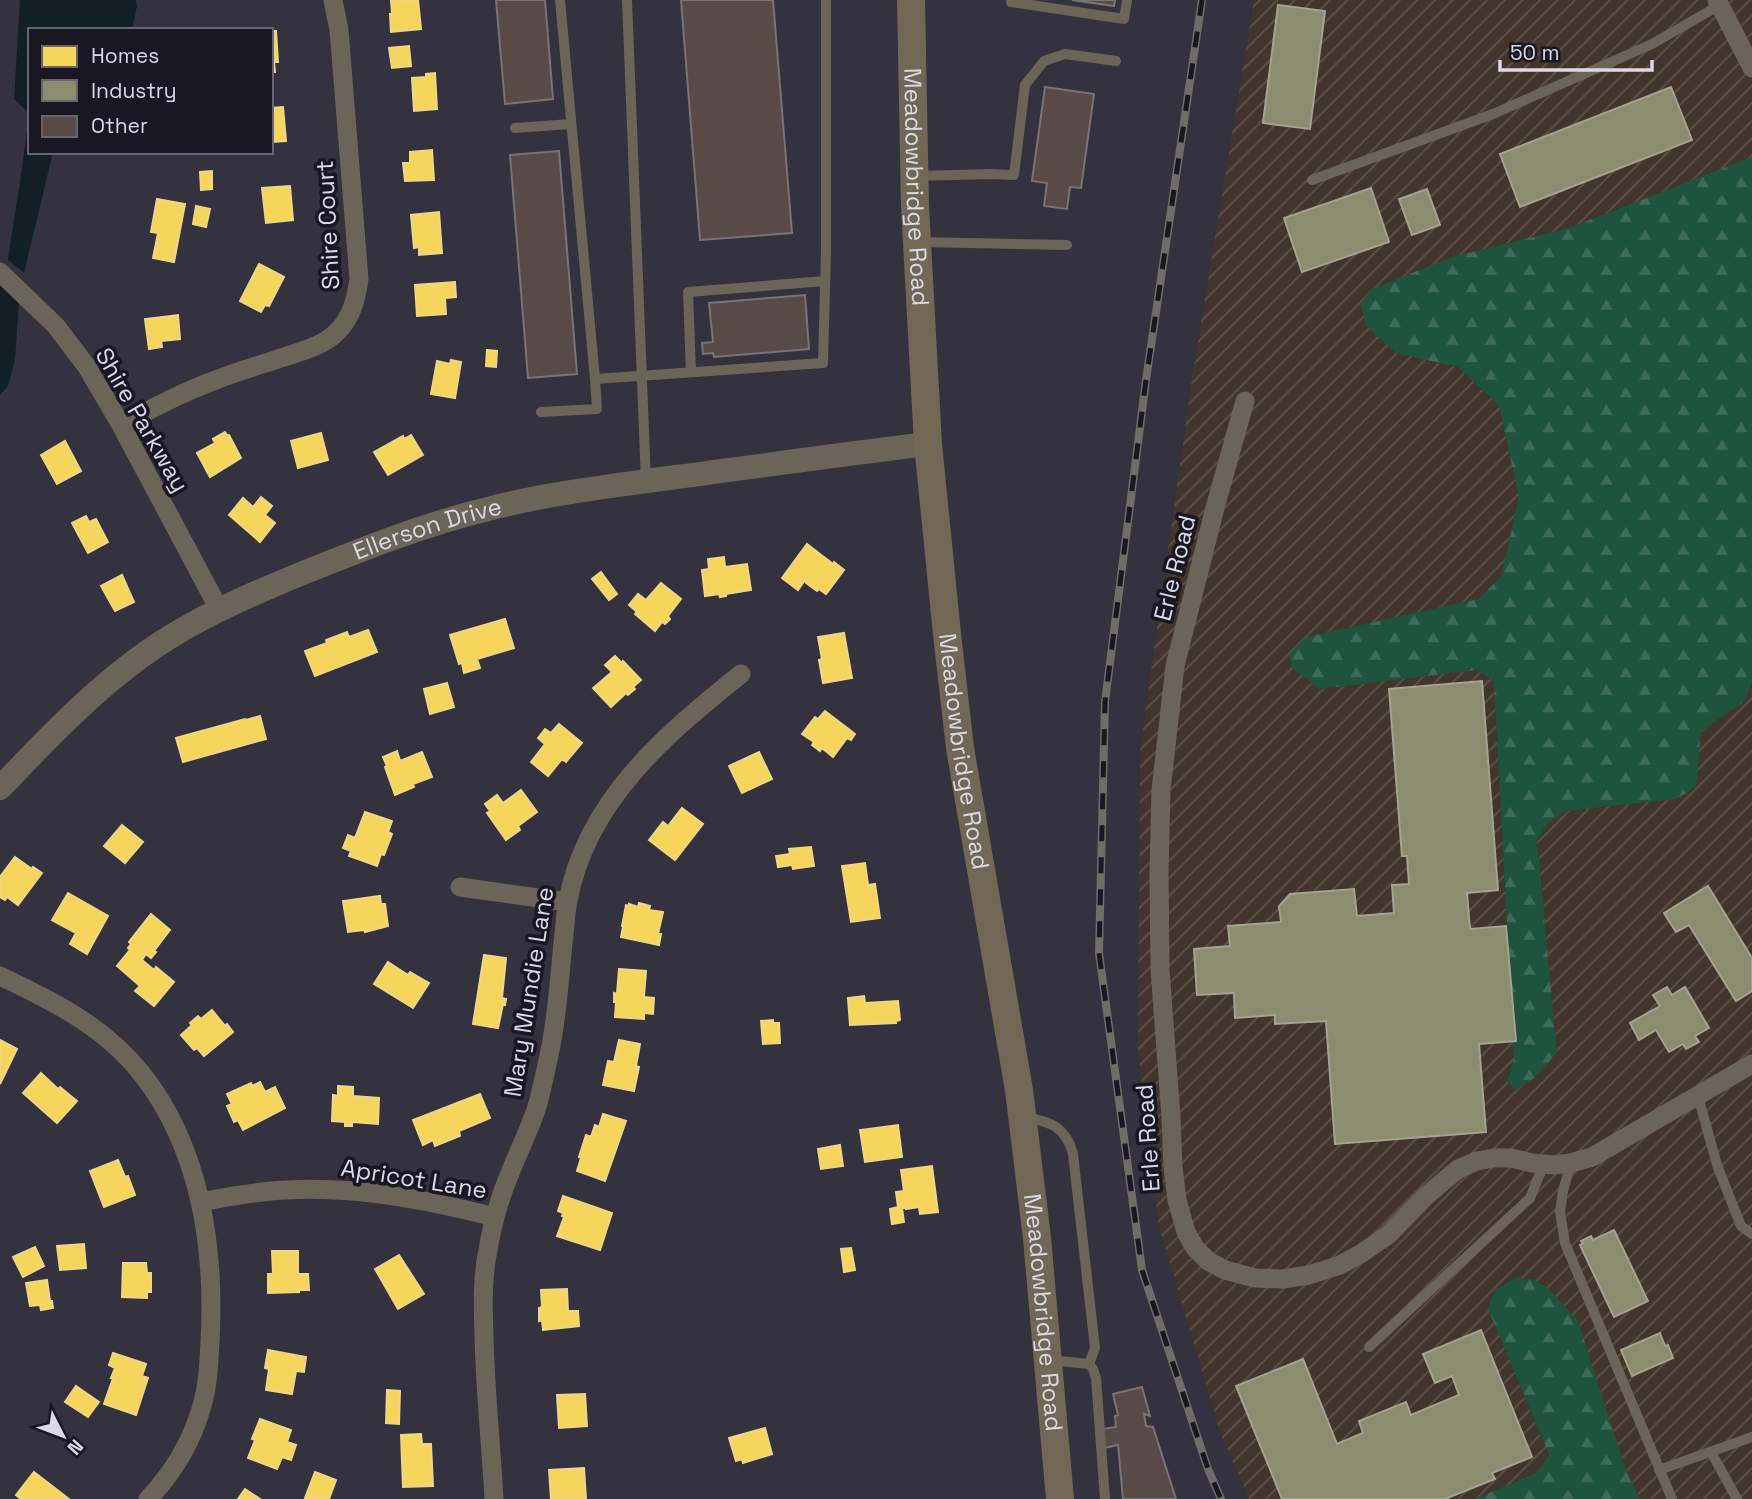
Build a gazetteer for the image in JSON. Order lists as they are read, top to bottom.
{
  "streets": {
    "main road": ["Meadowbridge Road"],
    "street": [
      "Shire Court",
      "Shire Parkway",
      "Ellerson Drive",
      "Erle Road",
      "Mary Mundie Lane",
      "Apricot Lane"
    ]
  },
  "crossings": [
    ["Meadowbridge Road", "Ellerson Drive"],
    ["Shire Court", "Shire Parkway"],
    ["Shire Parkway", "Ellerson Drive"],
    ["Mary Mundie Lane", "Apricot Lane"]
  ],
  "legend": ["Homes", "Industry", "Other"],
  "scale_bar": "50 m",
  "north": "bottom right"
}
